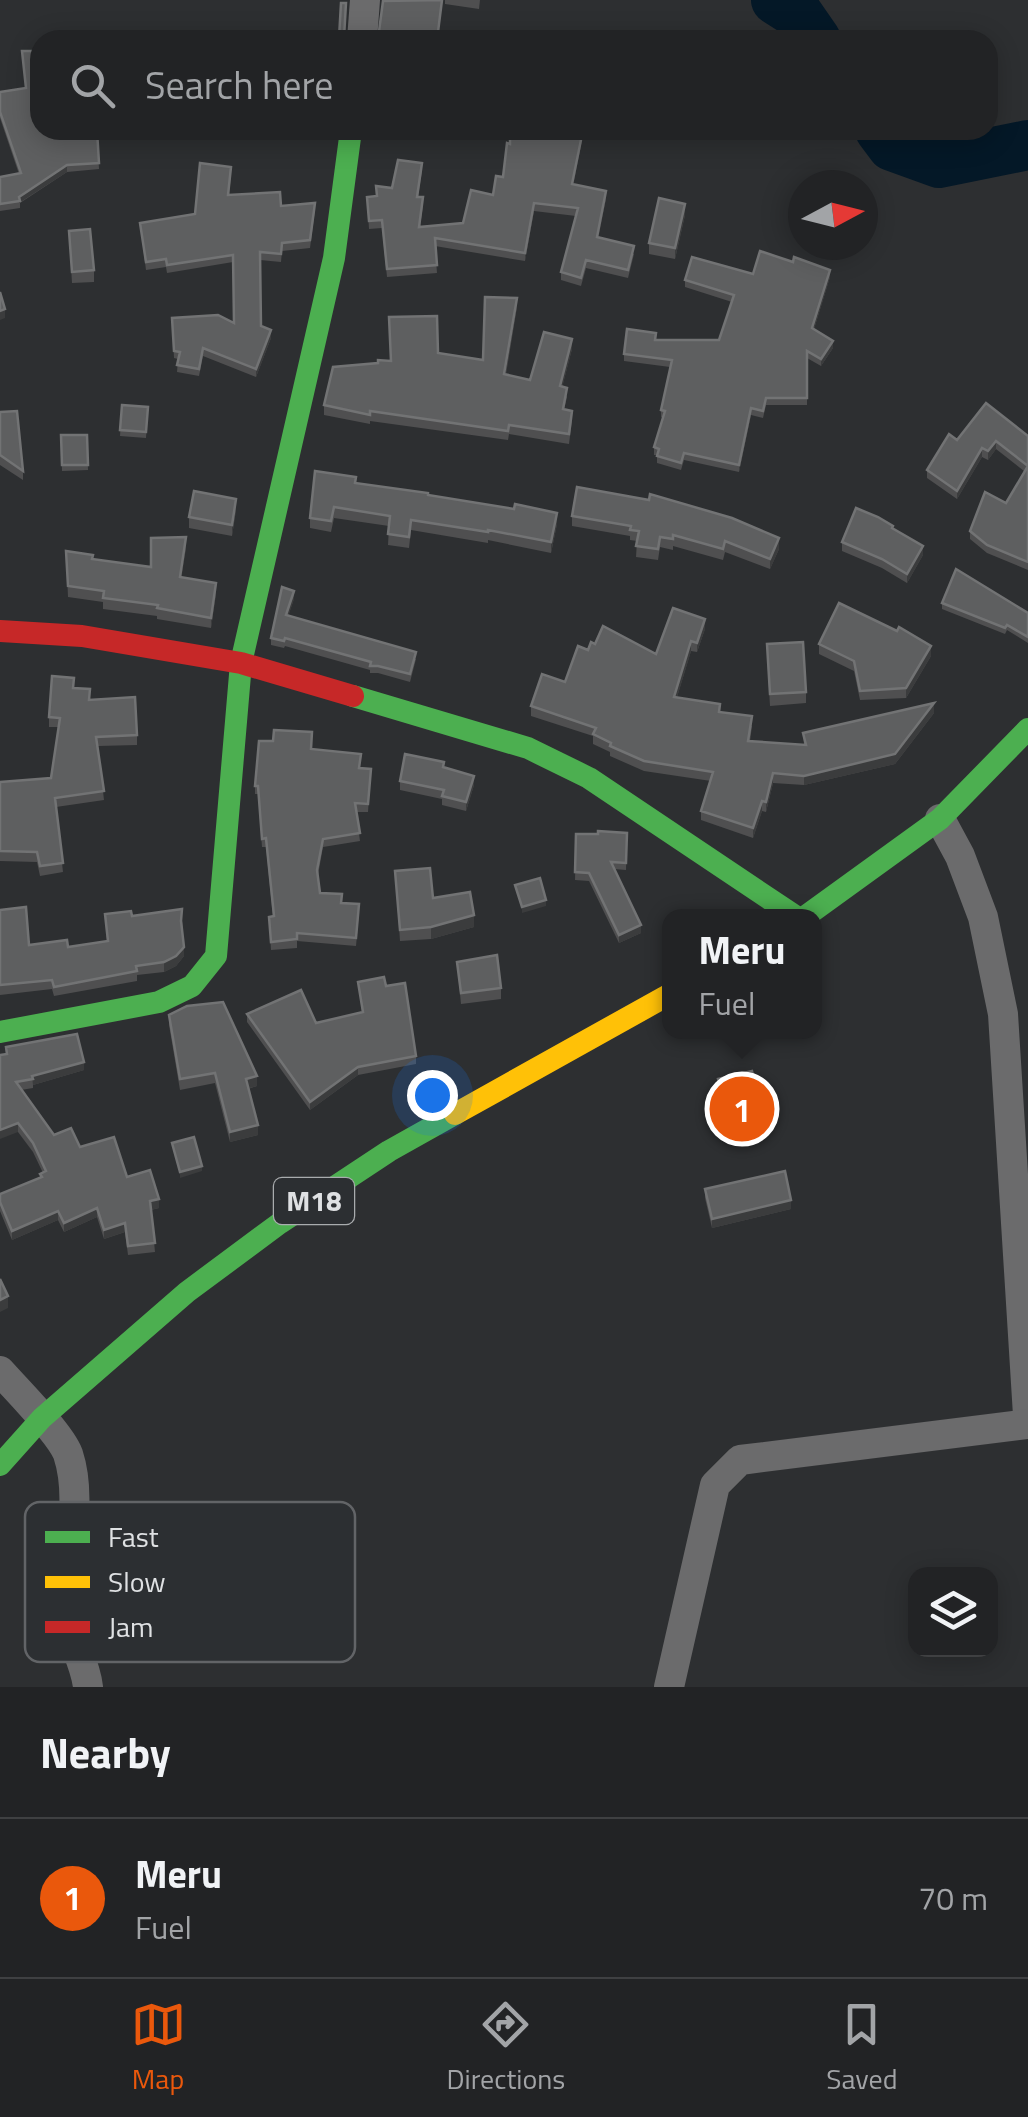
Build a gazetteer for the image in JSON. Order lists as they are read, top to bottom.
{
  "streets": {
    "street": ["M18"]
  },
  "legend": ["Fast", "Slow", "Jam"],
  "north": "right",
  "page": {
    "search": "Search here",
    "popup": ["Meru", "Fuel"],
    "pins": "1",
    "heading": "Nearby",
    "list": [
      {
        "mark": "1",
        "name": "Meru",
        "note": "Fuel",
        "value": "70 m"
      }
    ],
    "nav": ["Map", "Directions", "Saved"]
  }
}
